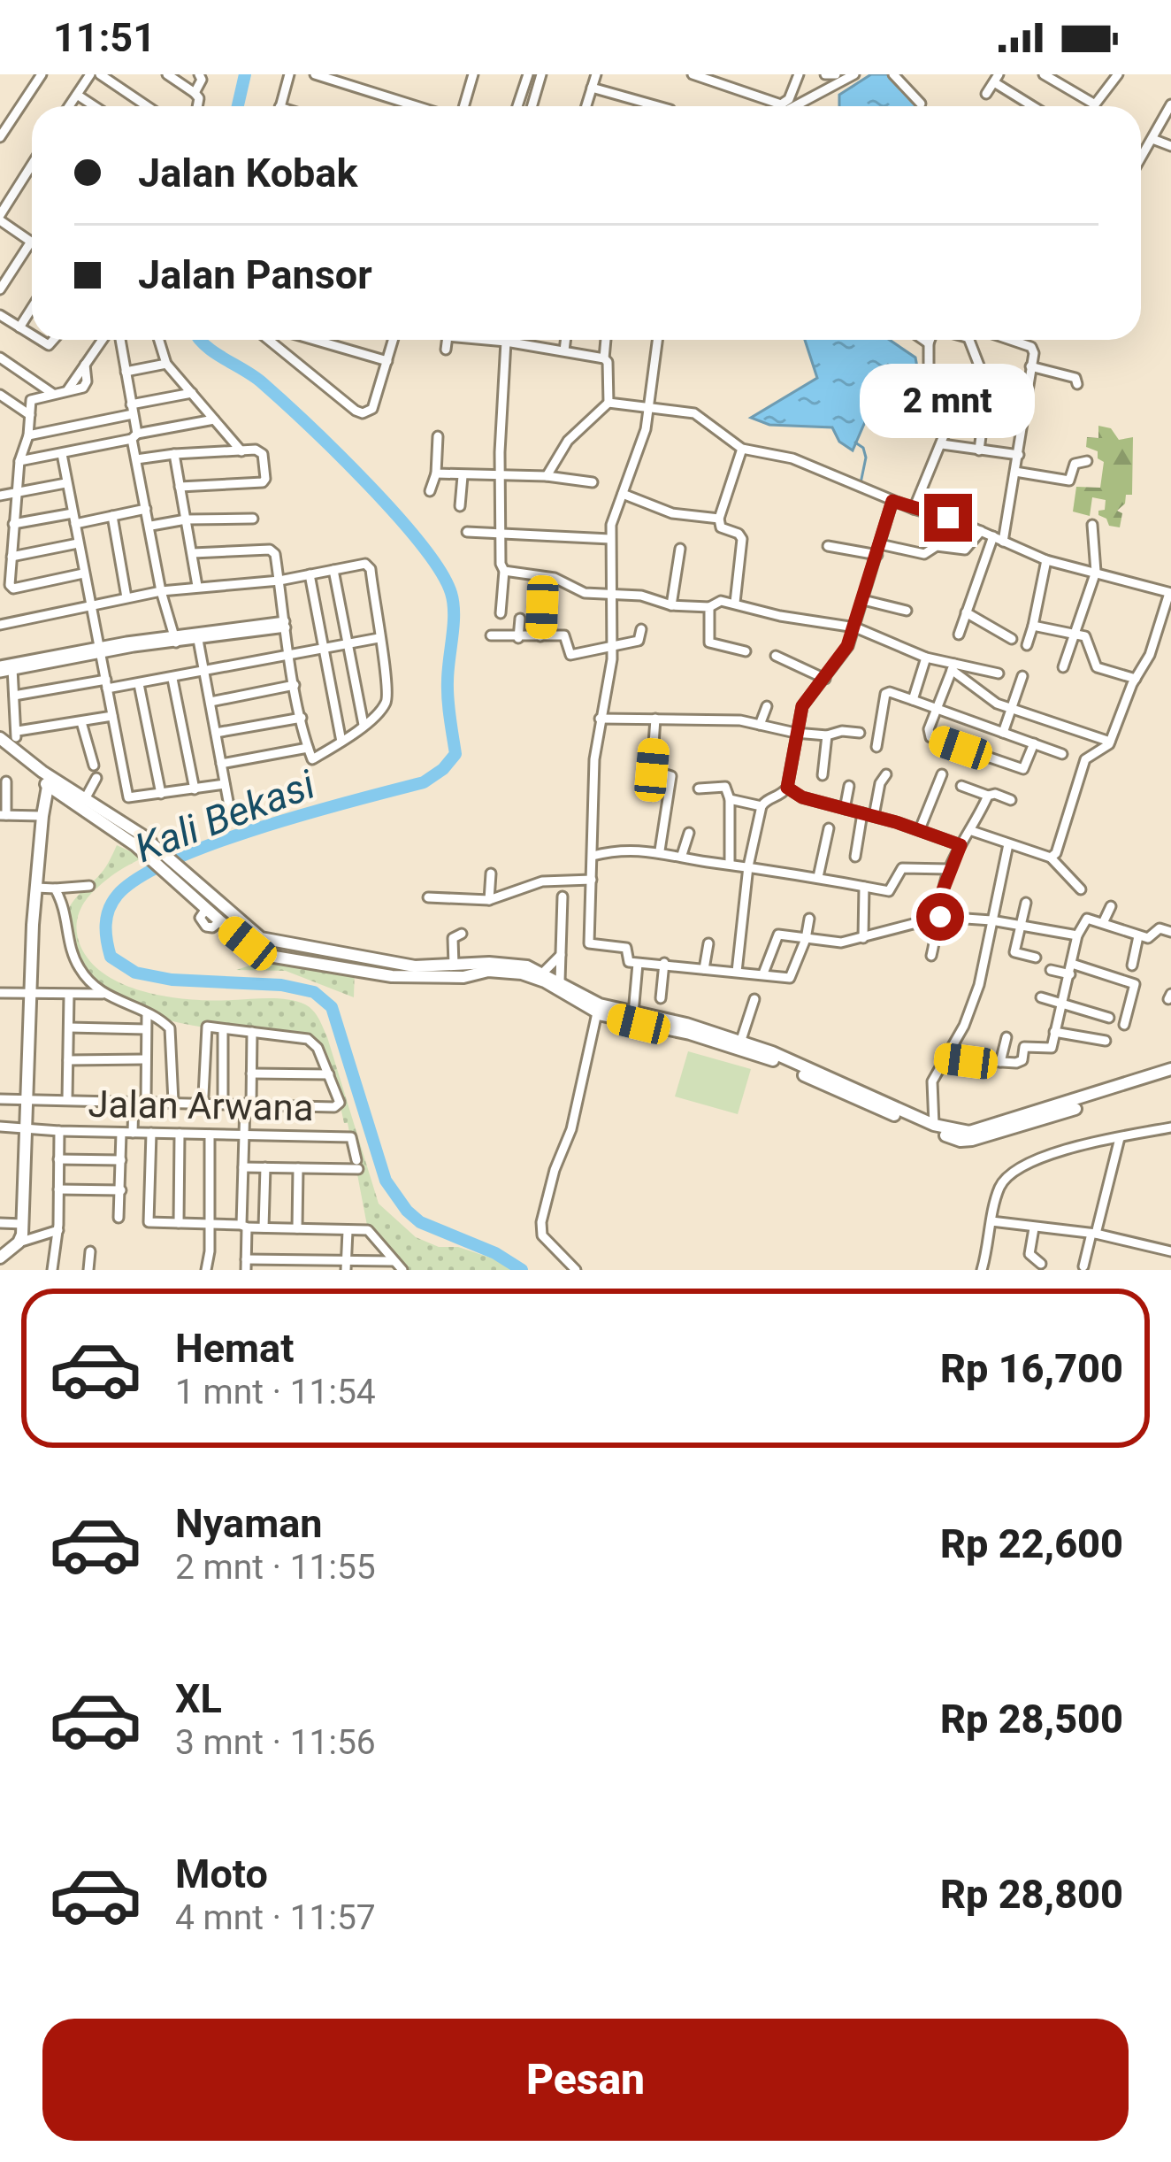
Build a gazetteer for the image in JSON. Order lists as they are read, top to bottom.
{
  "streets": {
    "street": ["Jalan Arwana"]
  },
  "water": ["Kali Bekasi"],
  "page": {
    "status": "11:51",
    "banner": ["Jalan Kobak", "Jalan Pansor"],
    "bubble": "2 mnt",
    "list": [
      {
        "name": "Hemat",
        "note": "1 mnt · 11:54",
        "value": "Rp 16,700"
      },
      {
        "name": "Nyaman",
        "note": "2 mnt · 11:55",
        "value": "Rp 22,600"
      },
      {
        "name": "XL",
        "note": "3 mnt · 11:56",
        "value": "Rp 28,500"
      },
      {
        "name": "Moto",
        "note": "4 mnt · 11:57",
        "value": "Rp 28,800"
      }
    ],
    "buttons": "Pesan"
  }
}
